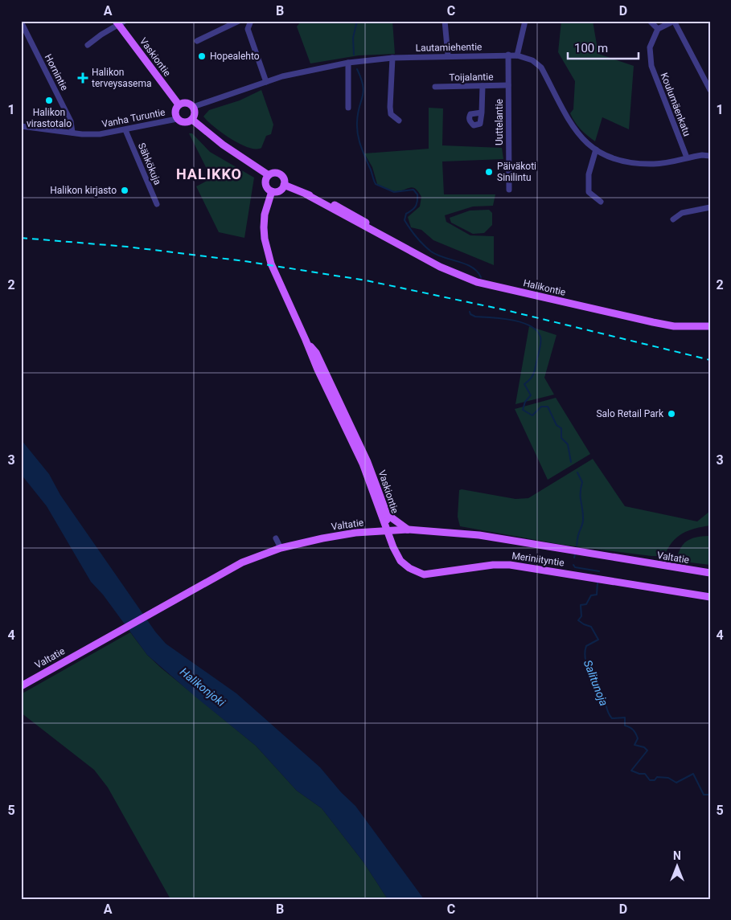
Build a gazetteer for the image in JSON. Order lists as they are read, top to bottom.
{
  "streets": {
    "main road": [
      "Vaskiontie",
      "Halikontie",
      "Valtatie",
      "Meriniityntie"
    ],
    "street": [
      "Lautamiehentie",
      "Hornintie",
      "Toijalantie",
      "Koulumäenkatu",
      "Vanha Turuntie",
      "Uuttelantie",
      "Sähkökuja"
    ]
  },
  "crossings": [
    ["Lautamiehentie", "Vaskiontie"],
    ["Lautamiehentie", "Koulumäenkatu"],
    ["Lautamiehentie", "Vanha Turuntie"],
    ["Lautamiehentie", "Uuttelantie"],
    ["Vaskiontie", "Vanha Turuntie"],
    ["Vaskiontie", "Halikontie"],
    ["Vaskiontie", "Valtatie"],
    ["Vaskiontie", "Meriniityntie"],
    ["Hornintie", "Vanha Turuntie"],
    ["Toijalantie", "Uuttelantie"],
    ["Vanha Turuntie", "Sähkökuja"],
    ["Valtatie", "Meriniityntie"]
  ],
  "districts": ["HALIKKO"],
  "water": ["Salitunoja", "Halikonjoki"],
  "places": {
    "other": [
      "Hopealehto",
      "Halikon virastotalo",
      "Päiväkoti Sinilintu",
      "Halikon kirjasto",
      "Salo Retail Park"
    ],
    "health": ["Halikon terveysasema"]
  },
  "scale_bar": "100 m",
  "north": "top",
  "grid": {
    "columns": [
      "A",
      "B",
      "C",
      "D"
    ],
    "rows": [
      "1",
      "2",
      "3",
      "4",
      "5"
    ]
  }
}
